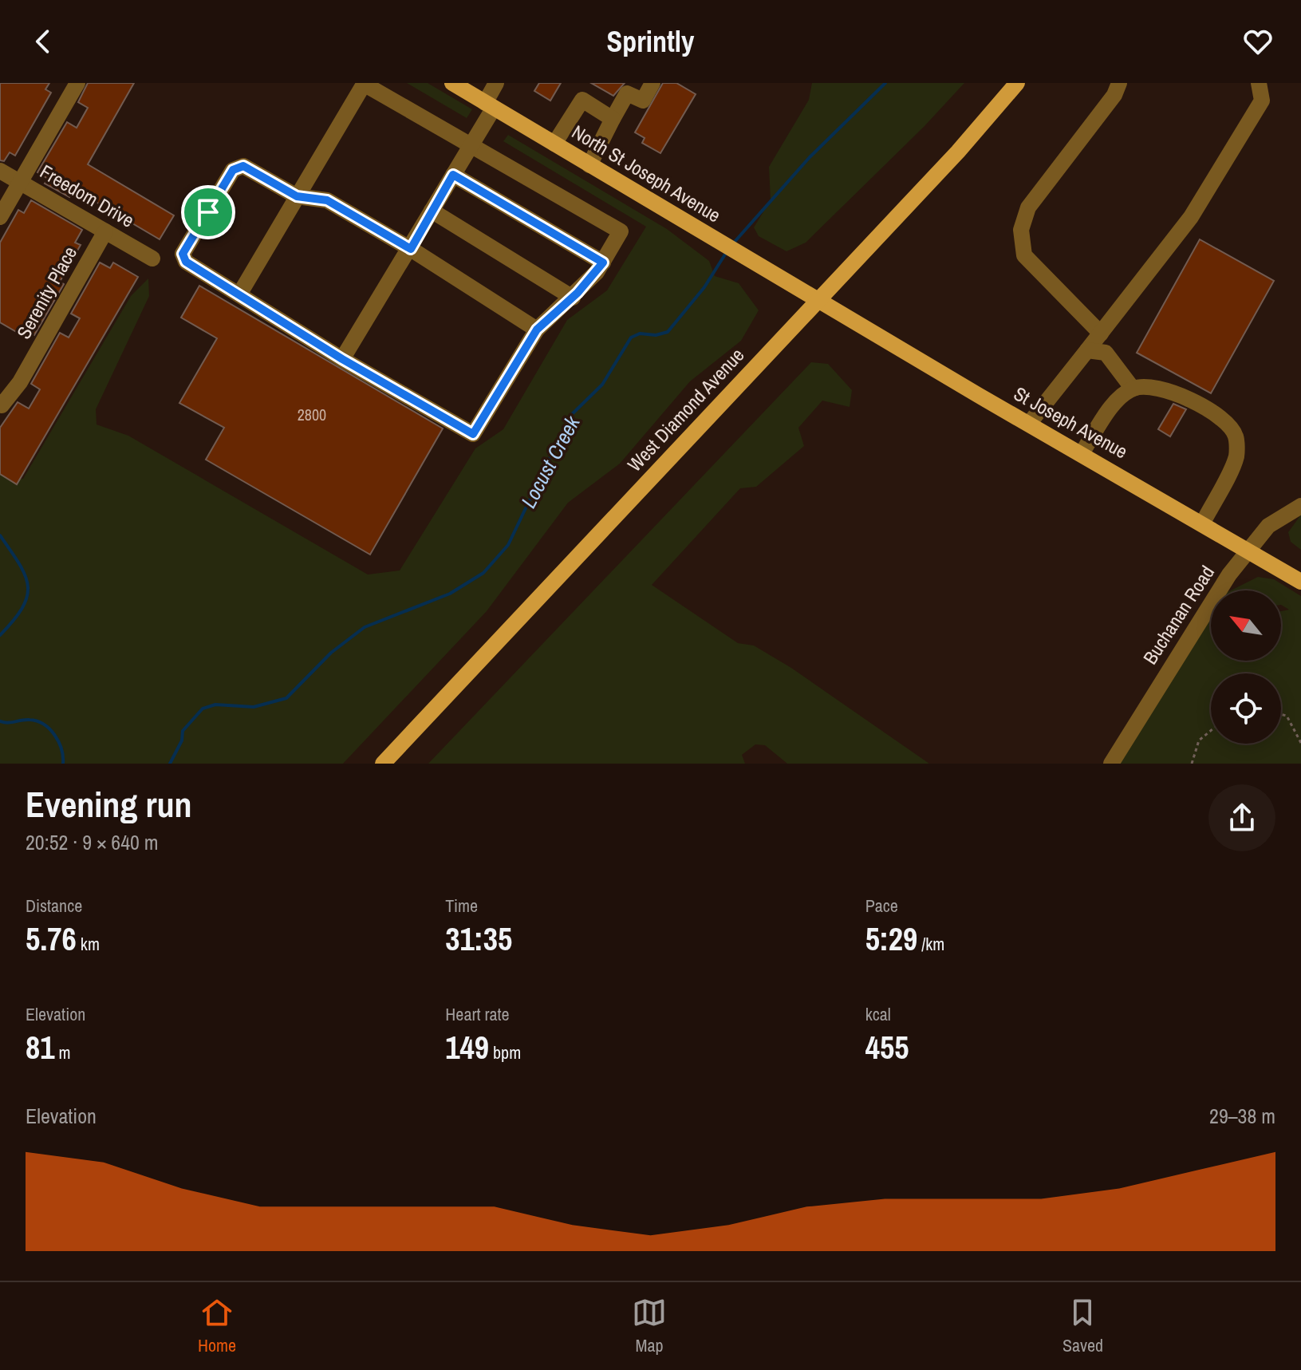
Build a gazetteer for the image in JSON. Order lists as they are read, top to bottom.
{
  "streets": {
    "main road": ["North St Joseph Avenue", "West Diamond Avenue", "St Joseph Avenue"],
    "street": ["Freedom Drive", "Serenity Place", "Buchanan Road"]
  },
  "crossings": [
    ["North St Joseph Avenue", "West Diamond Avenue"],
    ["North St Joseph Avenue", "St Joseph Avenue"],
    ["Freedom Drive", "Serenity Place"],
    ["West Diamond Avenue", "St Joseph Avenue"],
    ["St Joseph Avenue", "Buchanan Road"]
  ],
  "water": ["Locust Creek"],
  "house_numbers": ["2800"],
  "north": "top left",
  "page": {
    "header": "Sprintly",
    "heading": ["Evening run", "20:52 · 9 × 640 m"],
    "stats": [
      ["Distance", "5.76 km"],
      ["Time", "31:35"],
      ["Pace", "5:29 /km"],
      ["Elevation", "81 m"],
      ["Heart rate", "149 bpm"],
      ["kcal", "455"]
    ],
    "chart": ["Elevation", "29–38 m"],
    "tabs": ["Home", "Map", "Saved"]
  }
}
